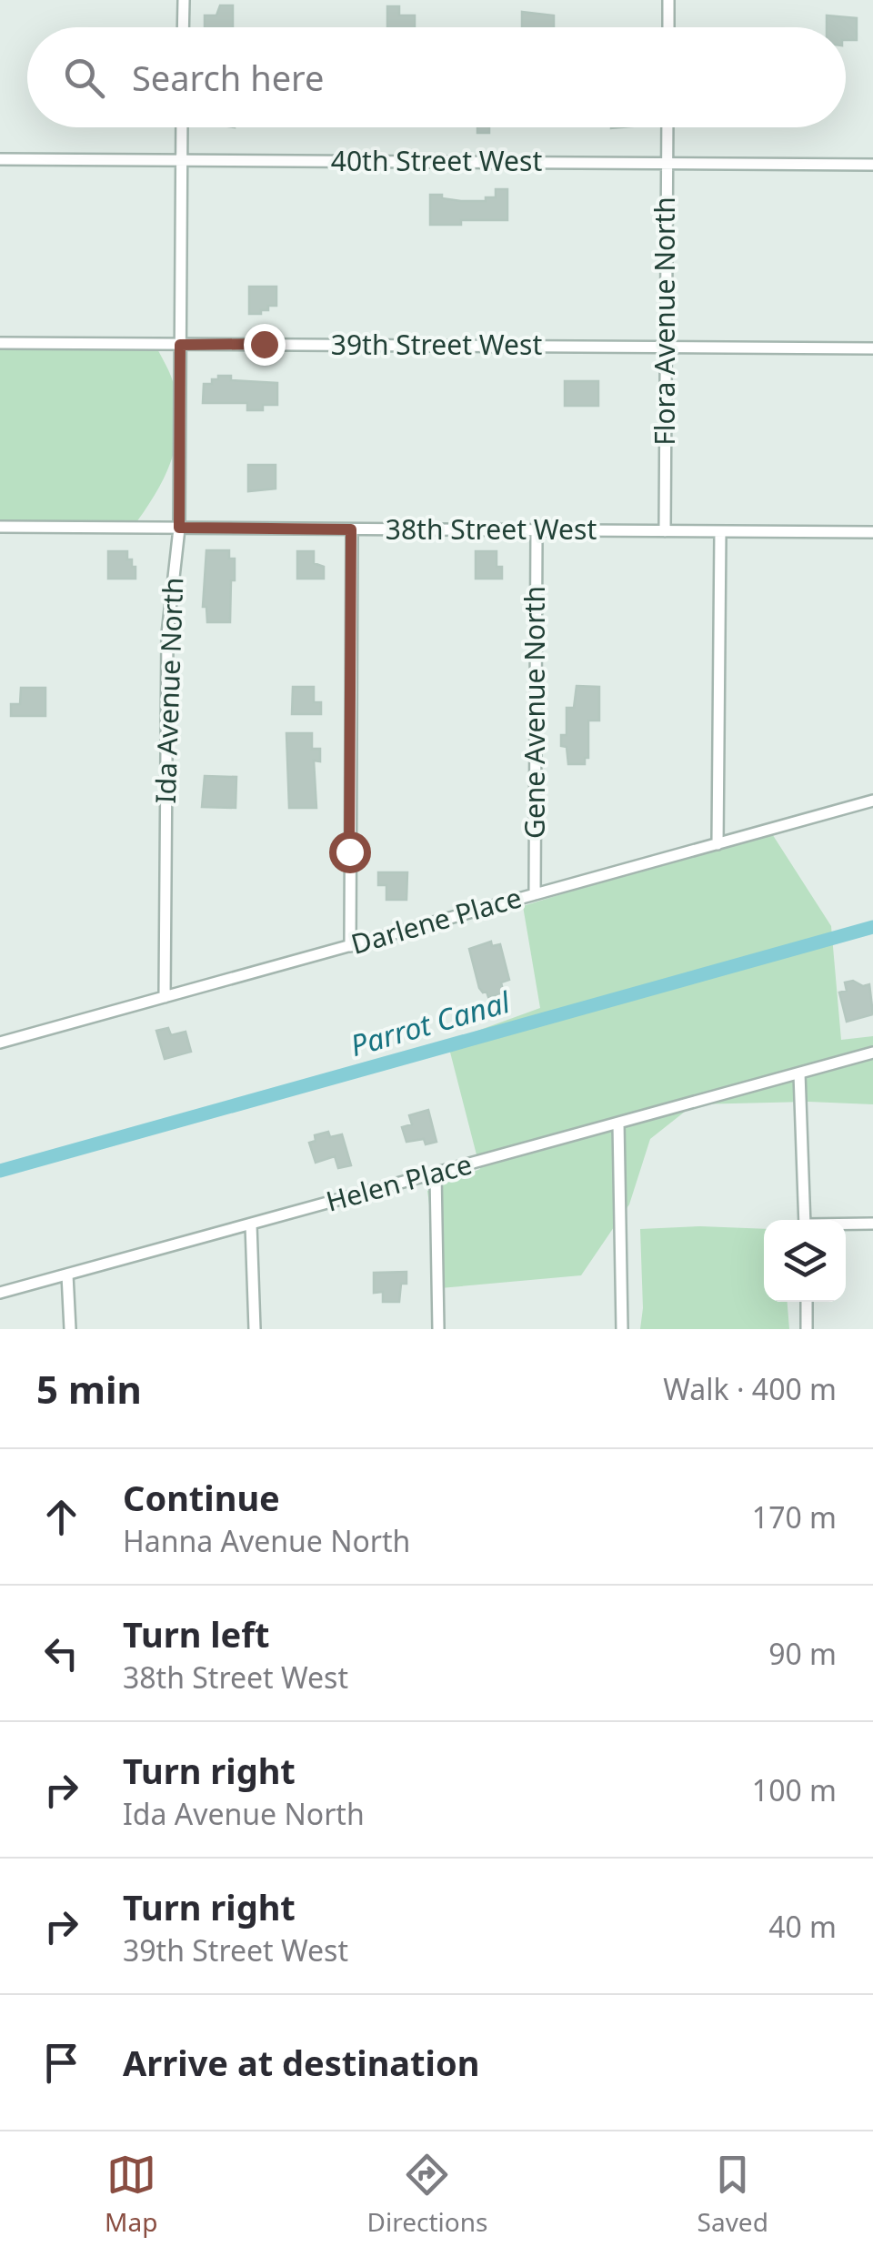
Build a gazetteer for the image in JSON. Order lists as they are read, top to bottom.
{
  "streets": {
    "street": [
      "40th Street West",
      "Flora Avenue North",
      "39th Street West",
      "38th Street West",
      "Ida Avenue North",
      "Gene Avenue North",
      "Darlene Place",
      "Helen Place"
    ]
  },
  "crossings": [
    ["40th Street West", "Flora Avenue North"],
    ["40th Street West", "Ida Avenue North"],
    ["Flora Avenue North", "39th Street West"],
    ["Flora Avenue North", "38th Street West"],
    ["39th Street West", "Ida Avenue North"],
    ["38th Street West", "Ida Avenue North"],
    ["38th Street West", "Gene Avenue North"],
    ["Ida Avenue North", "Darlene Place"],
    ["Gene Avenue North", "Darlene Place"]
  ],
  "water": ["Parrot Canal"],
  "page": {
    "search": "Search here",
    "heading": ["5 min", "Walk · 400 m"],
    "list": [
      ["Continue", "Hanna Avenue North", "170 m"],
      ["Turn left", "38th Street West", "90 m"],
      ["Turn right", "Ida Avenue North", "100 m"],
      ["Turn right", "39th Street West", "40 m"],
      "Arrive at destination"
    ],
    "nav": ["Map", "Directions", "Saved"]
  }
}
